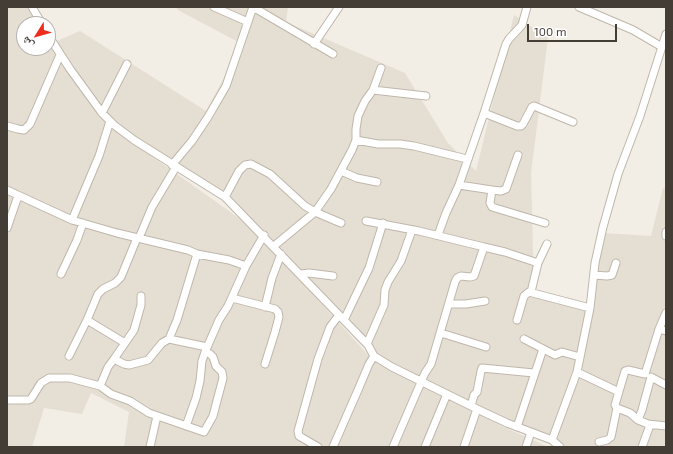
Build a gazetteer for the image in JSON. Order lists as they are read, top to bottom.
{
  "scale_bar": "100 m",
  "north": "bottom left"
}
